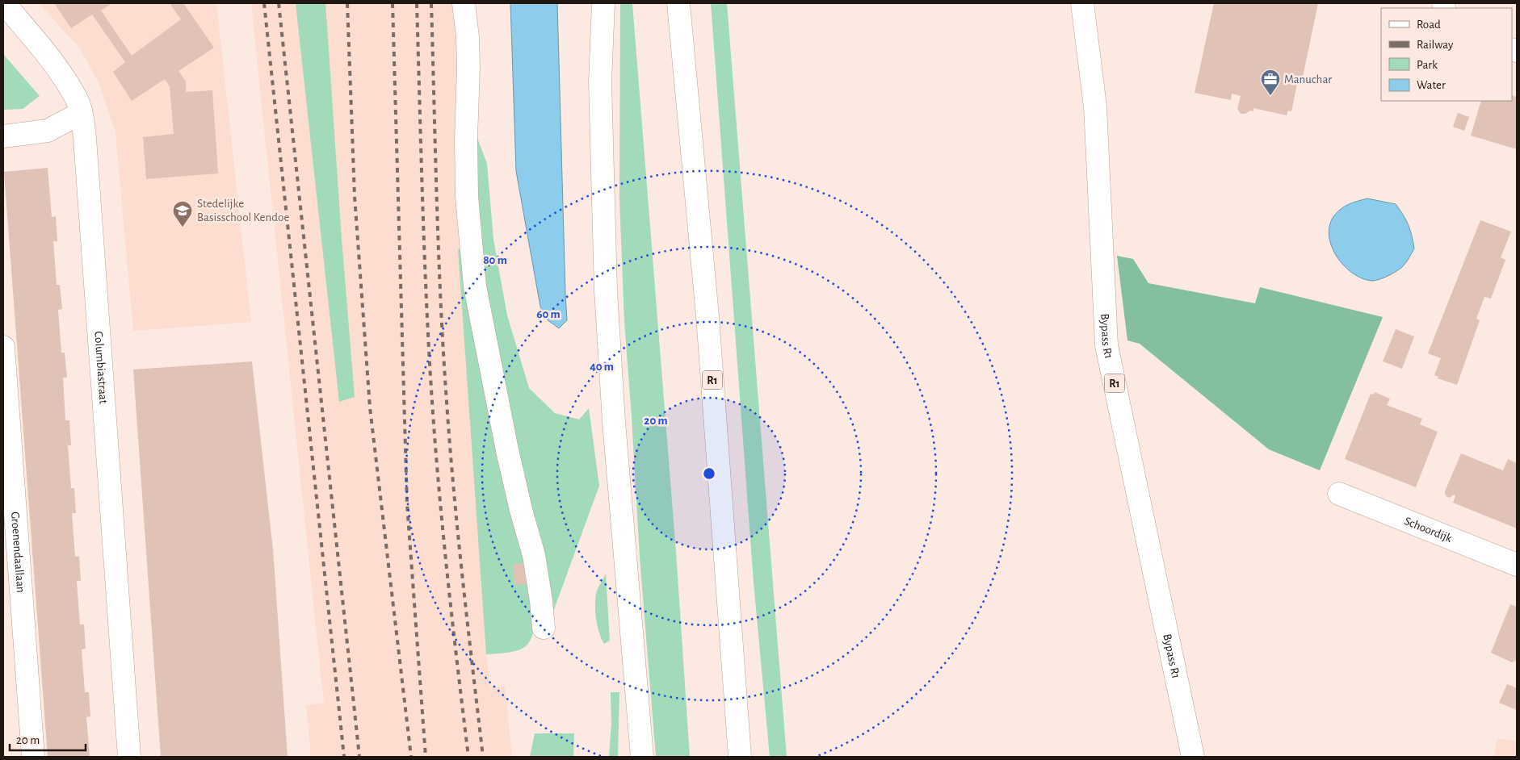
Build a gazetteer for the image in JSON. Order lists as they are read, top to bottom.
{
  "streets": {
    "main road": [
      "Bypass R1",
      "Columbiastraat",
      "R1",
      "Schoordijk",
      "Groenendaallaan"
    ]
  },
  "places": {
    "office": ["Manuchar"],
    "school or university": ["Stedelijke Basisschool Kendoe"]
  },
  "legend": [
    "Road",
    "Railway",
    "Park",
    "Water"
  ],
  "scale_bar": "20 m",
  "rings": [
    "80 m",
    "60 m",
    "40 m",
    "20 m"
  ]
}
